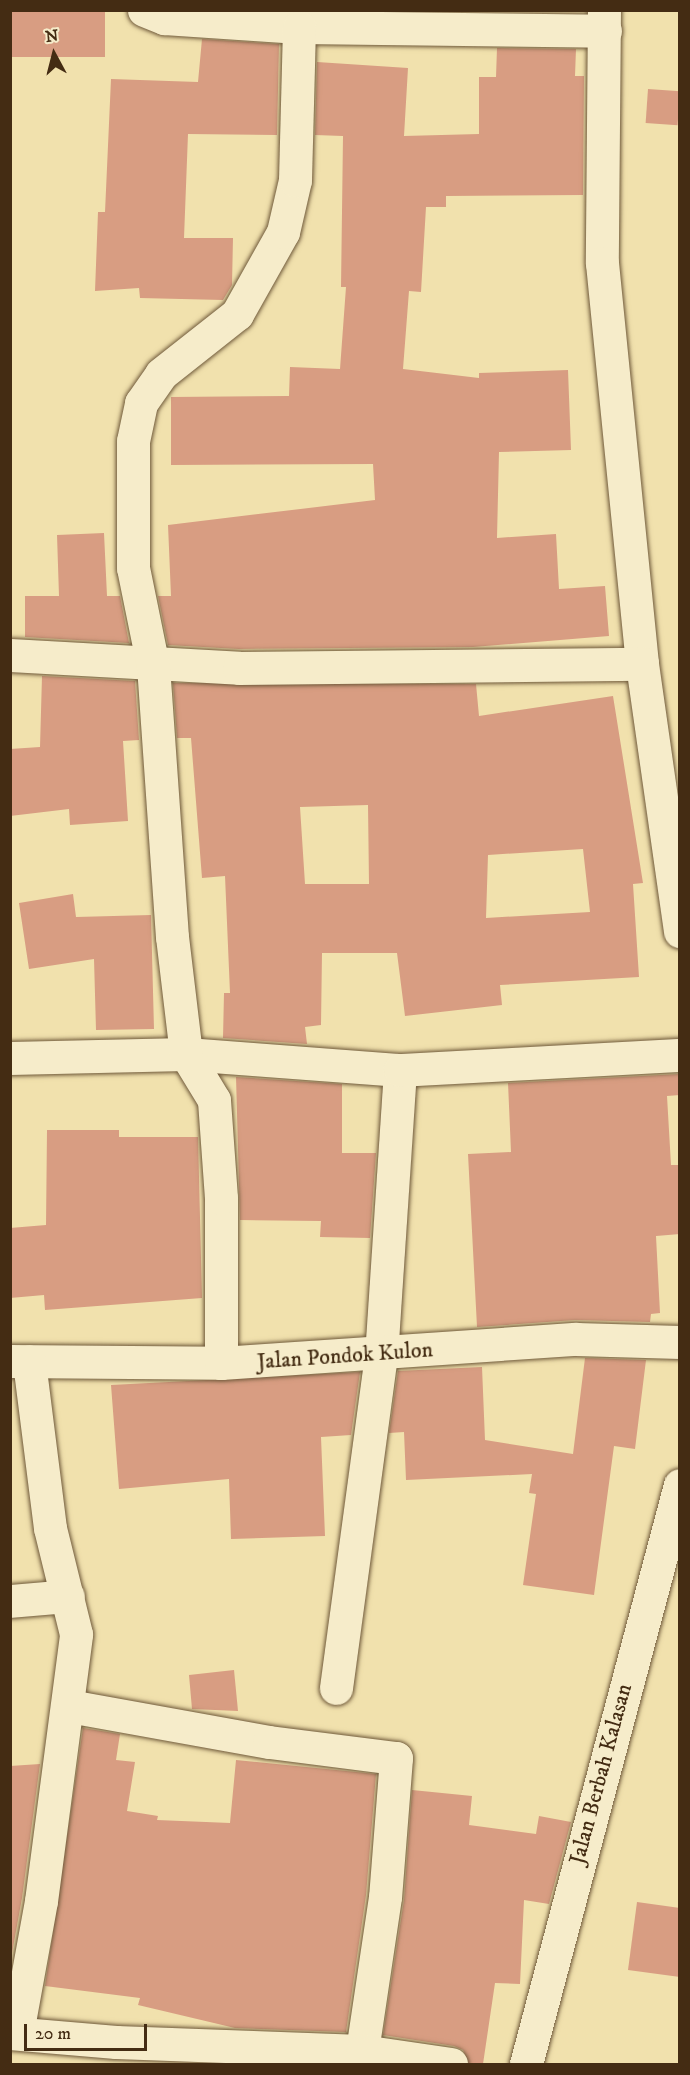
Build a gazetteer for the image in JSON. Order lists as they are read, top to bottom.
{
  "streets": {
    "street": ["Jalan Pondok Kulon", "Jalan Berbah Kalasan"]
  },
  "scale_bar": "20 m",
  "north": "top"
}
